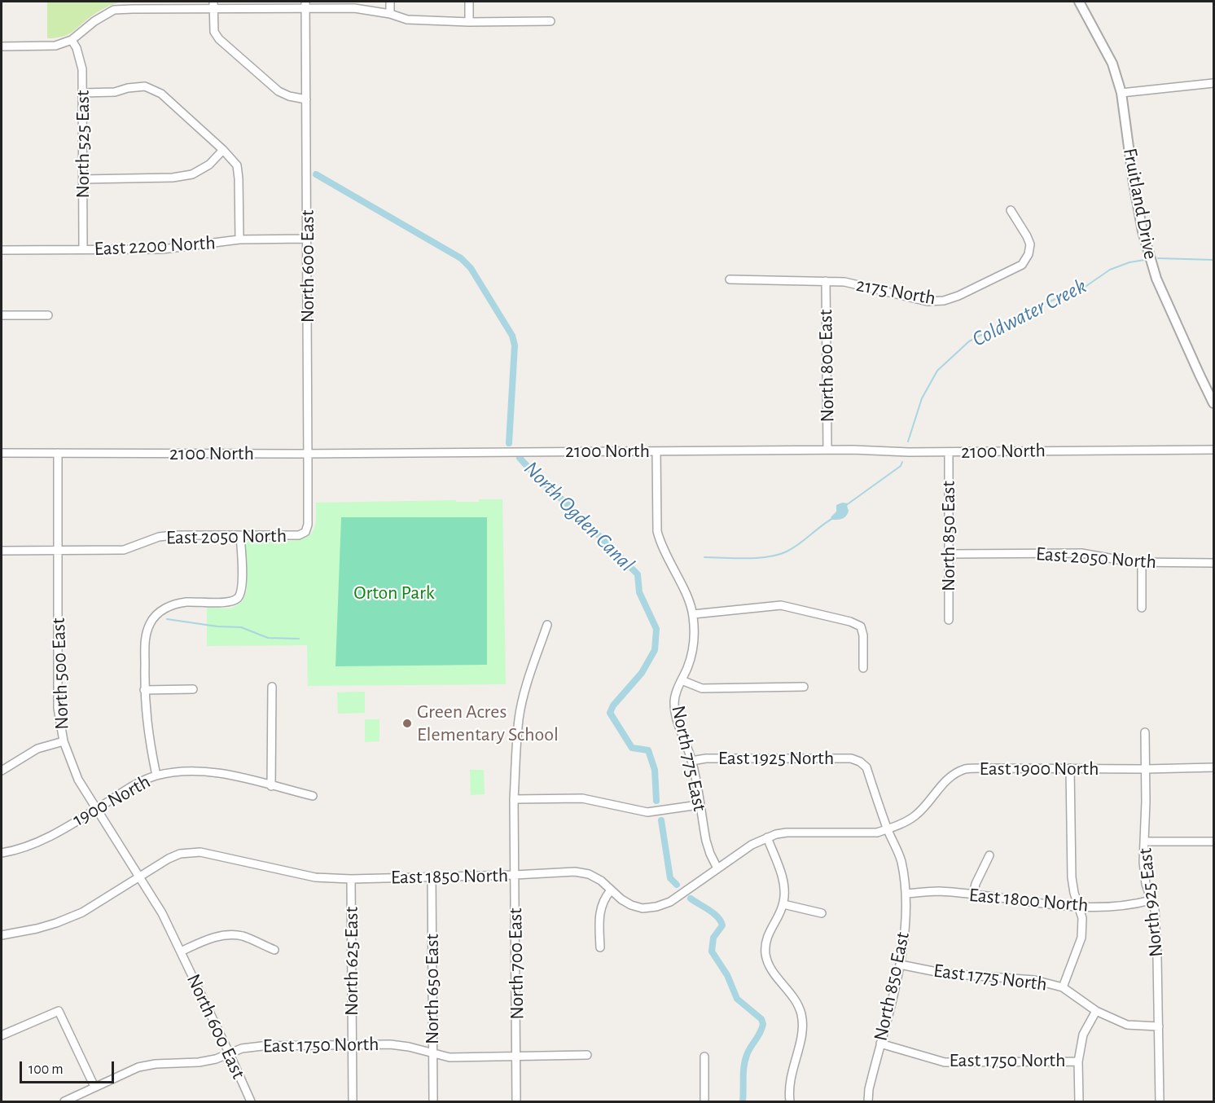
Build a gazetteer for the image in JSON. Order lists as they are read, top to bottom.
{
  "streets": {
    "street": [
      "North 525 East",
      "Fruitland Drive",
      "East 2200 North",
      "North 600 East",
      "2175 North",
      "North 800 East",
      "2100 North",
      "North 850 East",
      "East 2050 North",
      "North 500 East",
      "North 775 East",
      "East 1925 North",
      "East 1900 North",
      "1900 North",
      "East 1850 North",
      "East 1800 North",
      "North 925 East",
      "North 625 East",
      "North 700 East",
      "East 1775 North",
      "North 650 East",
      "East 1750 North"
    ]
  },
  "crossings": [
    ["North 525 East", "East 2200 North"],
    ["East 2200 North", "North 600 East"],
    ["North 600 East", "2100 North"],
    ["North 600 East", "East 2050 North"],
    ["North 600 East", "North 500 East"],
    ["North 600 East", "East 1750 North"],
    ["2175 North", "North 800 East"],
    ["North 800 East", "2100 North"],
    ["2100 North", "North 850 East"],
    ["2100 North", "North 500 East"],
    ["2100 North", "North 775 East"],
    ["North 850 East", "East 2050 North"],
    ["North 850 East", "East 1925 North"],
    ["North 850 East", "East 1900 North"],
    ["North 850 East", "East 1850 North"],
    ["North 850 East", "East 1800 North"],
    ["North 850 East", "East 1775 North"],
    ["North 850 East", "East 1750 North"],
    ["East 2050 North", "North 500 East"],
    ["North 500 East", "1900 North"],
    ["North 500 East", "East 1850 North"],
    ["North 775 East", "East 1925 North"],
    ["North 775 East", "East 1850 North"],
    ["East 1900 North", "East 1850 North"],
    ["East 1900 North", "North 925 East"],
    ["East 1850 North", "North 625 East"],
    ["East 1850 North", "North 700 East"],
    ["East 1850 North", "North 650 East"],
    ["East 1800 North", "North 925 East"],
    ["North 925 East", "East 1775 North"],
    ["North 625 East", "East 1750 North"],
    ["North 700 East", "East 1750 North"],
    ["North 650 East", "East 1750 North"]
  ],
  "water": ["Coldwater Creek", "North Ogden Canal"],
  "parks": ["Orton Park"],
  "places": ["Green Acres Elementary School"],
  "scale_bar": "100 m"
}
